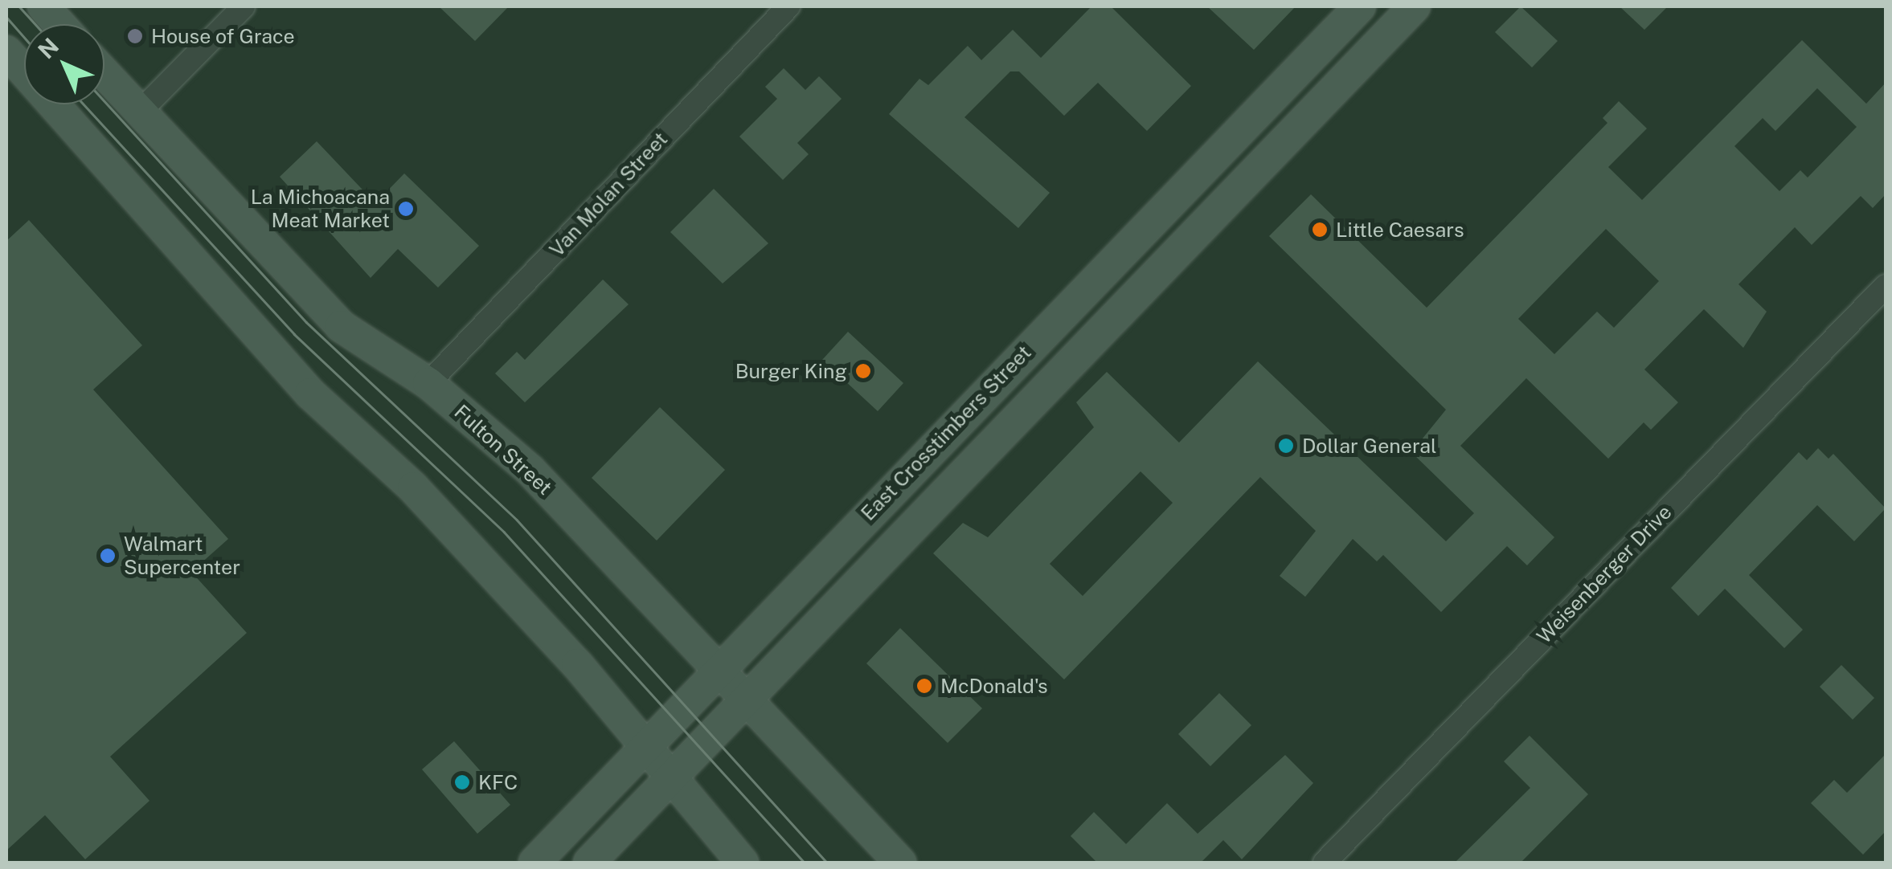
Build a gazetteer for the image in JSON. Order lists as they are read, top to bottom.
{
  "streets": {
    "main road": ["East Crosstimbers Street", "Fulton Street"],
    "street": ["Van Molan Street", "Weisenberger Drive"]
  },
  "crossings": [
    ["Van Molan Street", "Fulton Street"],
    ["East Crosstimbers Street", "Fulton Street"]
  ],
  "places": [
    "House of Grace",
    "La Michoacana Meat Market",
    "Little Caesars",
    "Burger King",
    "Dollar General",
    "Walmart Supercenter",
    "McDonald's",
    "KFC"
  ],
  "north": "top left"
}
